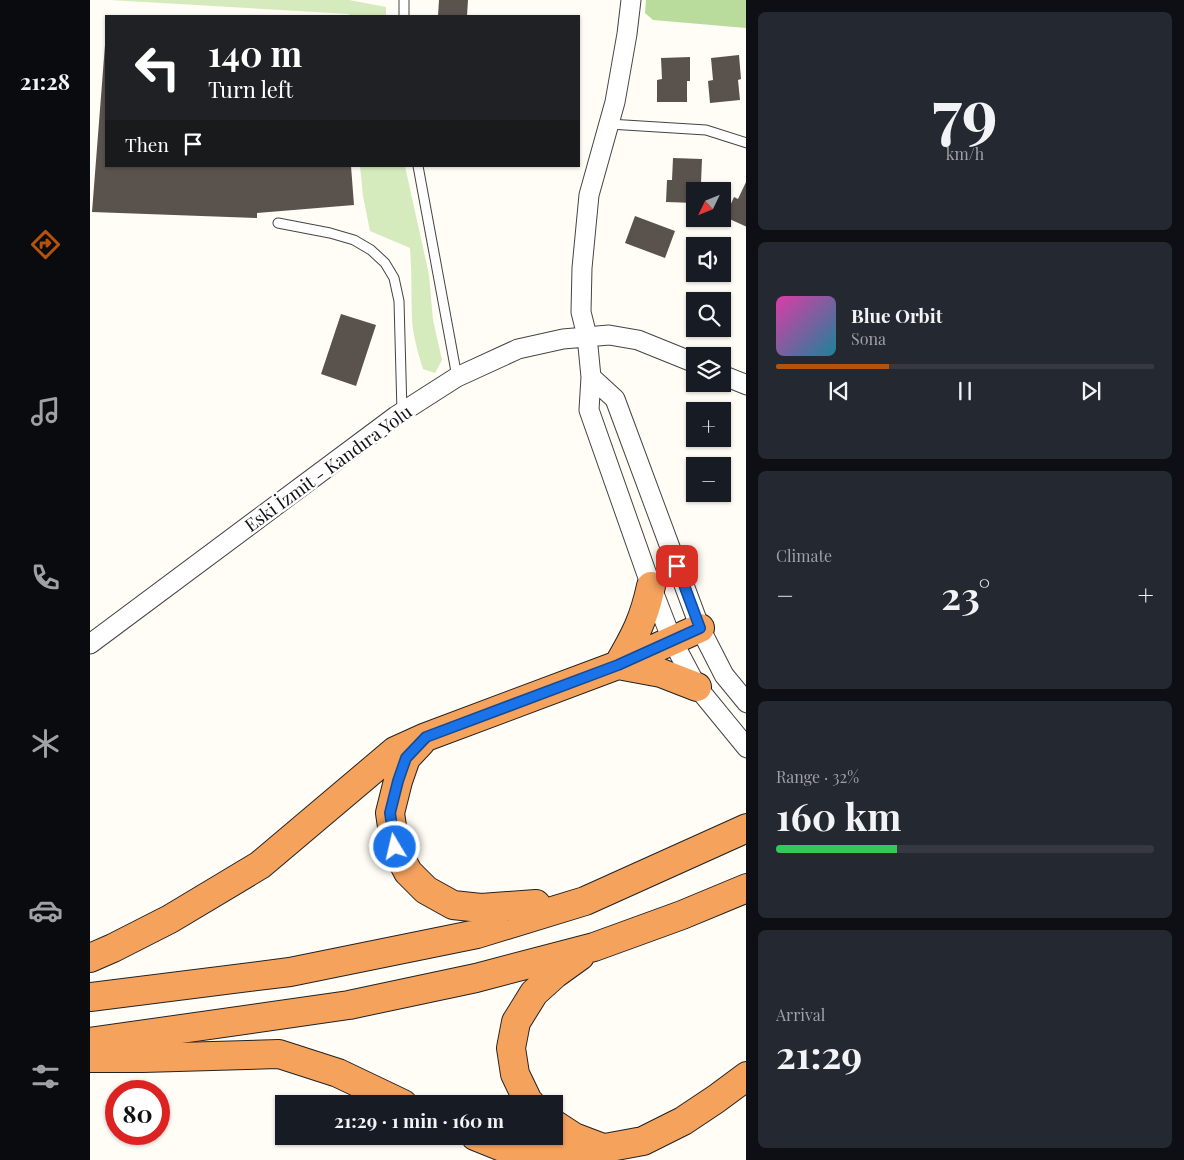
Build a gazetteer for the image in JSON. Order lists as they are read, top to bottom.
{
  "streets": {
    "street": ["Eski İzmit - Kandıra Yolu"]
  },
  "north": "bottom left",
  "page": {
    "tabs": "21:28",
    "tile": [
      ["79", "km/h"],
      "Climate",
      ["Range · 32%", "160 km"],
      ["Arrival", "21:29"]
    ],
    "turn": ["140 m", "Turn left"],
    "then": "Then",
    "map_buttons": ["+", "−"],
    "song": ["Blue Orbit", "Sona"],
    "heat": ["−", "23°", "+"],
    "limit": "80",
    "trip": "21:29 · 1 min · 160 m"
  }
}
